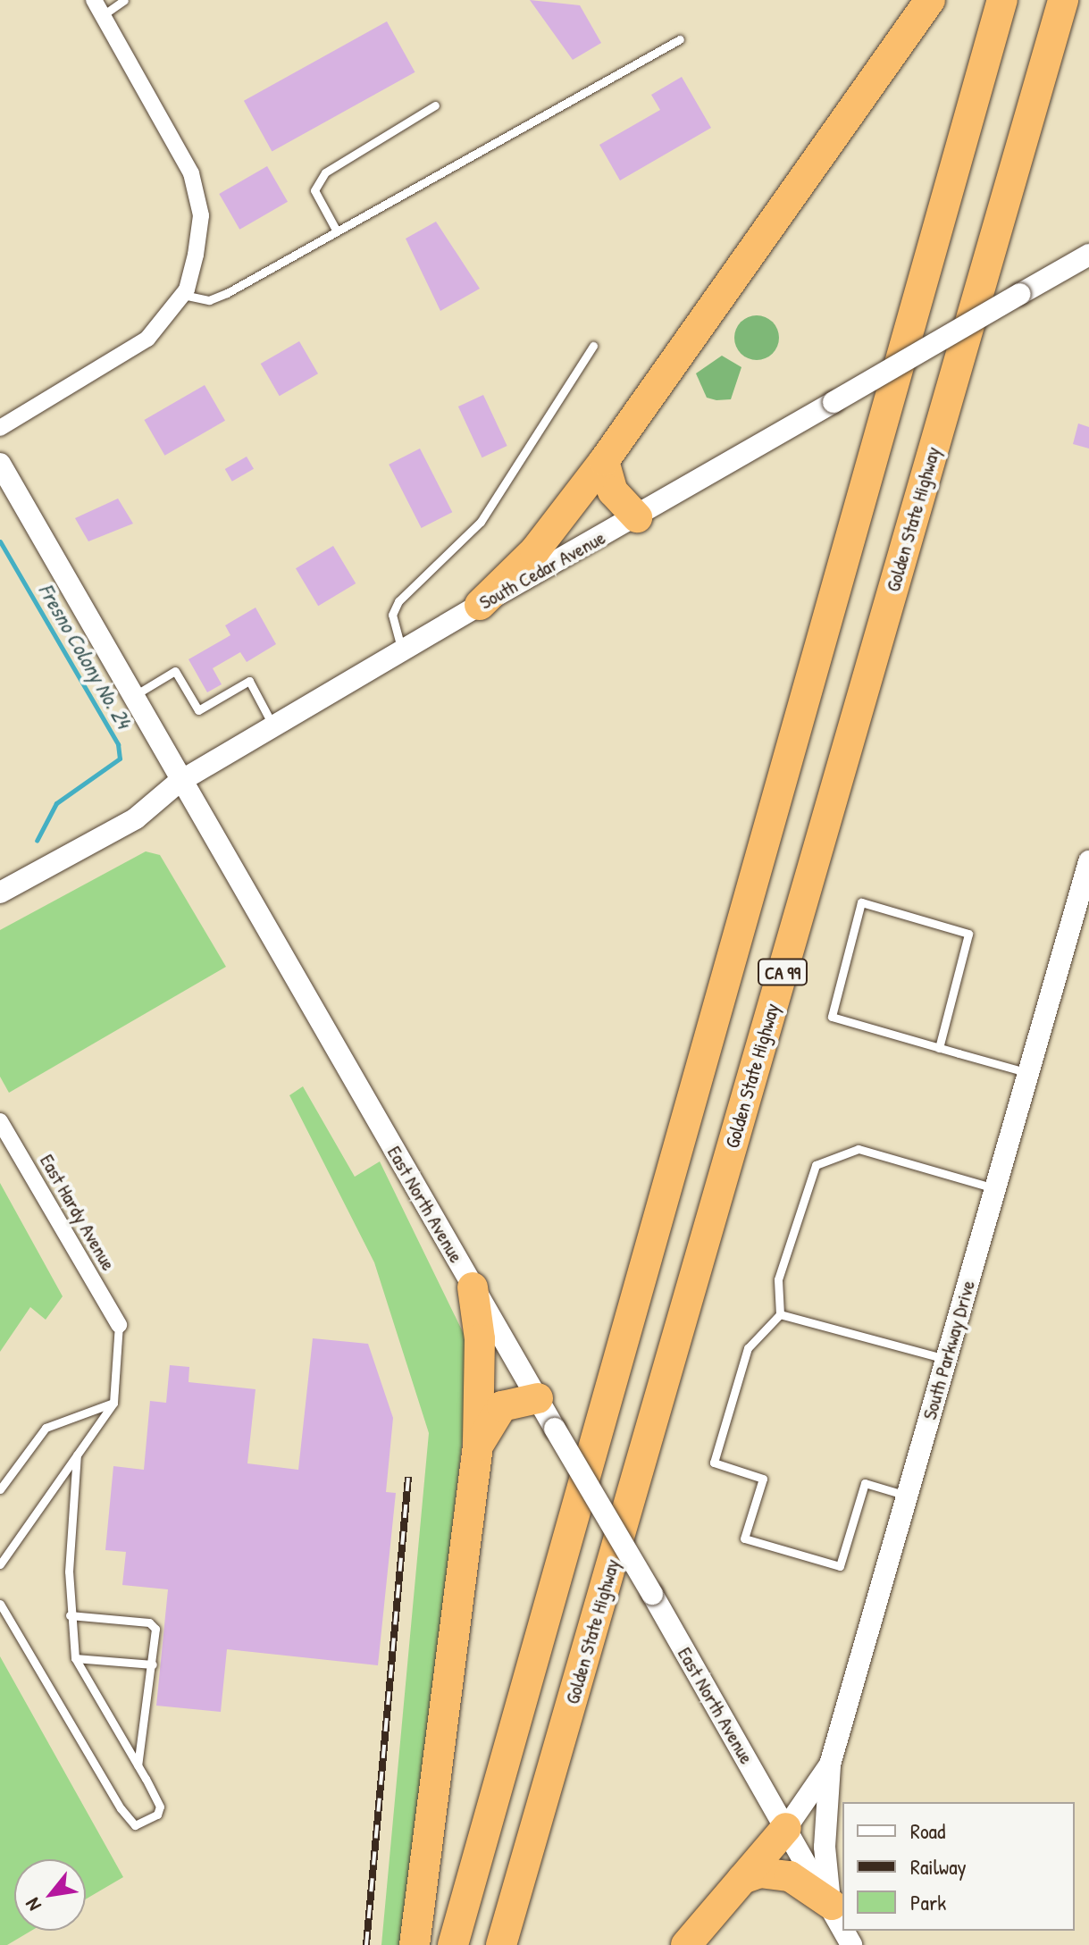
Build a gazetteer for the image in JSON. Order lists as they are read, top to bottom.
{
  "streets": {
    "highway": ["Golden State Highway", "CA 99"],
    "street": [
      "South Cedar Avenue",
      "East North Avenue",
      "East Hardy Avenue",
      "South Parkway Drive"
    ]
  },
  "crossings": [
    ["South Cedar Avenue", "East North Avenue"],
    ["East North Avenue", "South Parkway Drive"]
  ],
  "water": ["Fresno Colony No. 24"],
  "legend": ["Road", "Railway", "Park"],
  "north": "bottom left"
}
